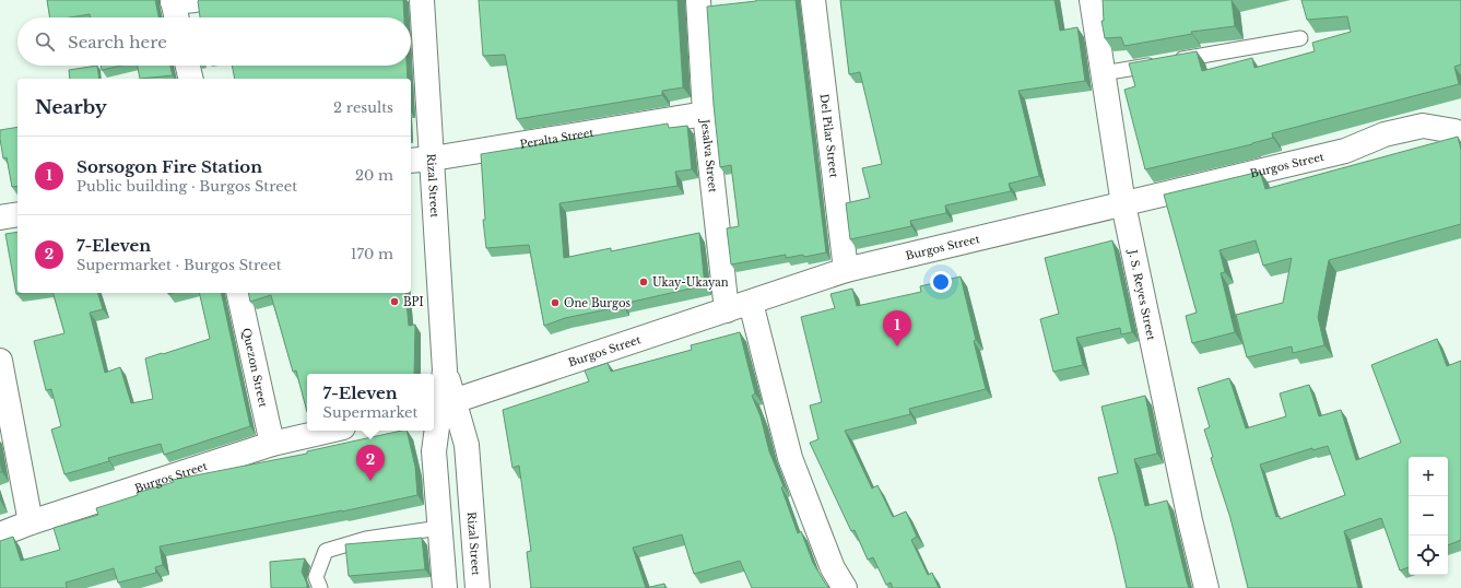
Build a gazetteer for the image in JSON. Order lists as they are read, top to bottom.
{
  "streets": {
    "street": [
      "Del Pilar Street",
      "Peralta Street",
      "Jesalva Street",
      "Burgos Street",
      "Rizal Street",
      "J. S. Reyes Street",
      "Quezon Street"
    ]
  },
  "crossings": [
    ["Del Pilar Street", "Burgos Street"],
    ["Peralta Street", "Jesalva Street"],
    ["Peralta Street", "Rizal Street"],
    ["Jesalva Street", "Burgos Street"],
    ["Burgos Street", "Rizal Street"],
    ["Burgos Street", "J. S. Reyes Street"],
    ["Burgos Street", "Quezon Street"]
  ],
  "places": ["Ukay-Ukayan", "BPI", "One Burgos"],
  "page": {
    "search": "Search here",
    "heading": ["Nearby", "2 results"],
    "list": [
      {
        "mark": "1",
        "name": "Sorsogon Fire Station",
        "note": "Public building · Burgos Street",
        "value": "20 m"
      },
      {
        "mark": "2",
        "name": "7-Eleven",
        "note": "Supermarket · Burgos Street",
        "value": "170 m"
      }
    ],
    "pins": ["1", "2"],
    "popup": ["7-Eleven", "Supermarket"],
    "map_buttons": ["+", "−"]
  }
}
